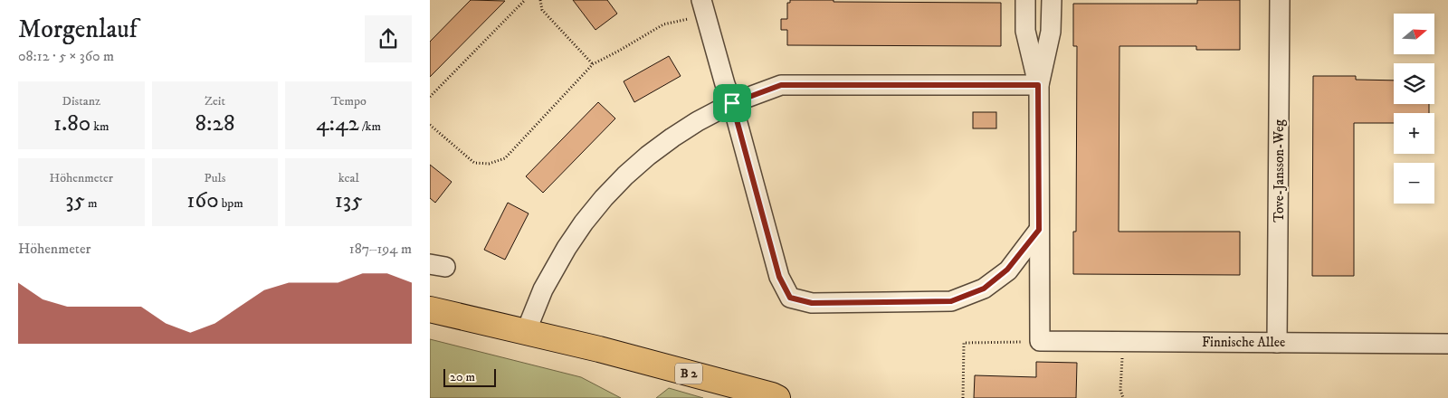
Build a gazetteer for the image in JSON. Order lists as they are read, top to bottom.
{
  "streets": {
    "main road": ["B 2"],
    "street": ["Tove-Jansson-Weg", "Finnische Allee"]
  },
  "crossings": [
    ["Tove-Jansson-Weg", "Finnische Allee"]
  ],
  "scale_bar": "20 m",
  "north": "right",
  "page": {
    "heading": ["Morgenlauf", "08:12 · 5 × 360 m"],
    "map_buttons": ["+", "−"],
    "stats": [
      ["Distanz", "1.80 km"],
      ["Zeit", "8:28"],
      ["Tempo", "4:42 /km"],
      ["Höhenmeter", "35 m"],
      ["Puls", "160 bpm"],
      ["kcal", "135"]
    ],
    "chart": ["Höhenmeter", "187–194 m"],
    "scale": "20 m"
  }
}
